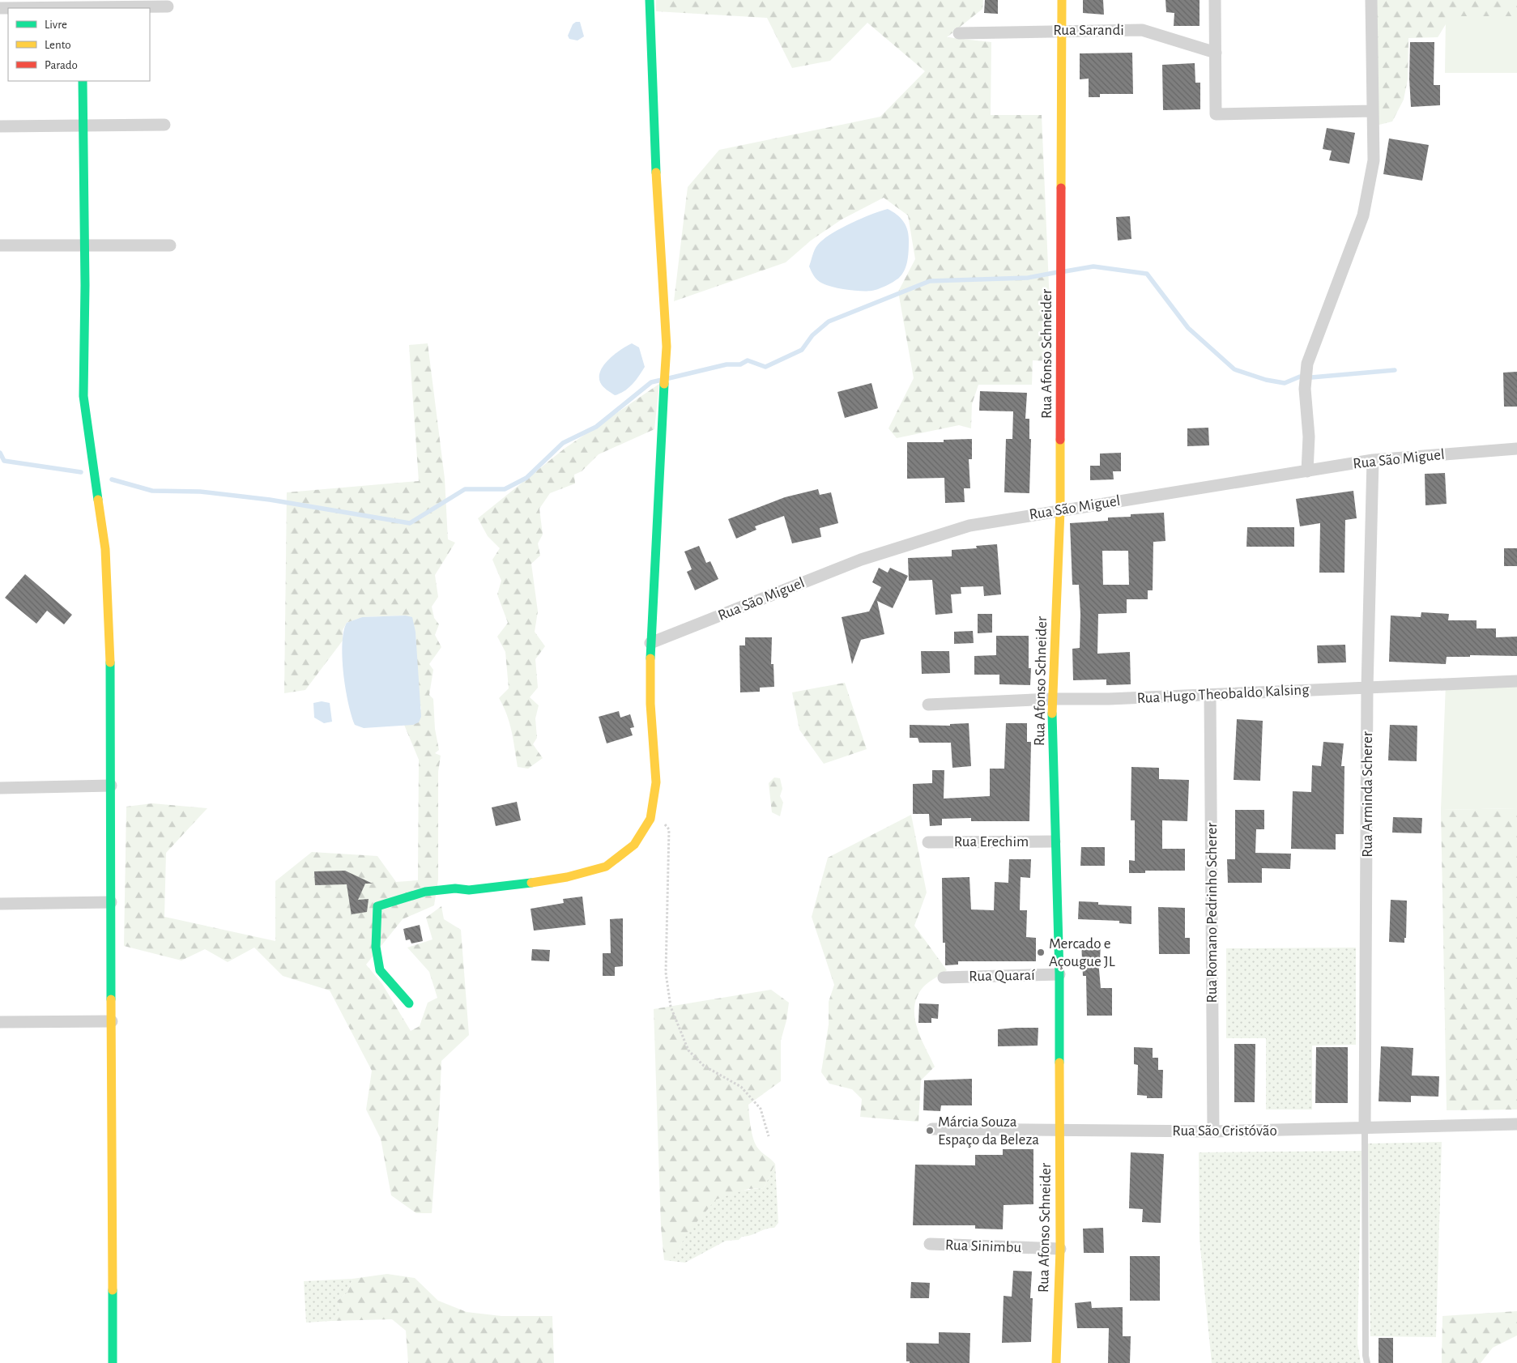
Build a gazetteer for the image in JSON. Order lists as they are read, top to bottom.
{
  "streets": {
    "street": [
      "Rua Sarandi",
      "Rua Afonso Schneider",
      "Rua São Miguel",
      "Rua Hugo Theobaldo Kalsing",
      "Rua Arminda Scherer",
      "Rua Erechim",
      "Rua Romano Pedrinho Scherer",
      "Rua Quaraí",
      "Rua São Cristóvão",
      "Rua Sinimbu"
    ]
  },
  "crossings": [
    ["Rua Sarandi", "Rua Afonso Schneider"],
    ["Rua Afonso Schneider", "Rua São Miguel"],
    ["Rua Afonso Schneider", "Rua Hugo Theobaldo Kalsing"],
    ["Rua Afonso Schneider", "Rua Erechim"],
    ["Rua Afonso Schneider", "Rua Quaraí"],
    ["Rua Afonso Schneider", "Rua São Cristóvão"],
    ["Rua Afonso Schneider", "Rua Sinimbu"],
    ["Rua São Miguel", "Rua Arminda Scherer"],
    ["Rua Hugo Theobaldo Kalsing", "Rua Arminda Scherer"],
    ["Rua Hugo Theobaldo Kalsing", "Rua Romano Pedrinho Scherer"],
    ["Rua Arminda Scherer", "Rua São Cristóvão"],
    ["Rua Romano Pedrinho Scherer", "Rua São Cristóvão"]
  ],
  "places": ["Mercado e Açougue JL", "Márcia Souza Espaço da Beleza"],
  "legend": ["Livre", "Lento", "Parado"]
}
